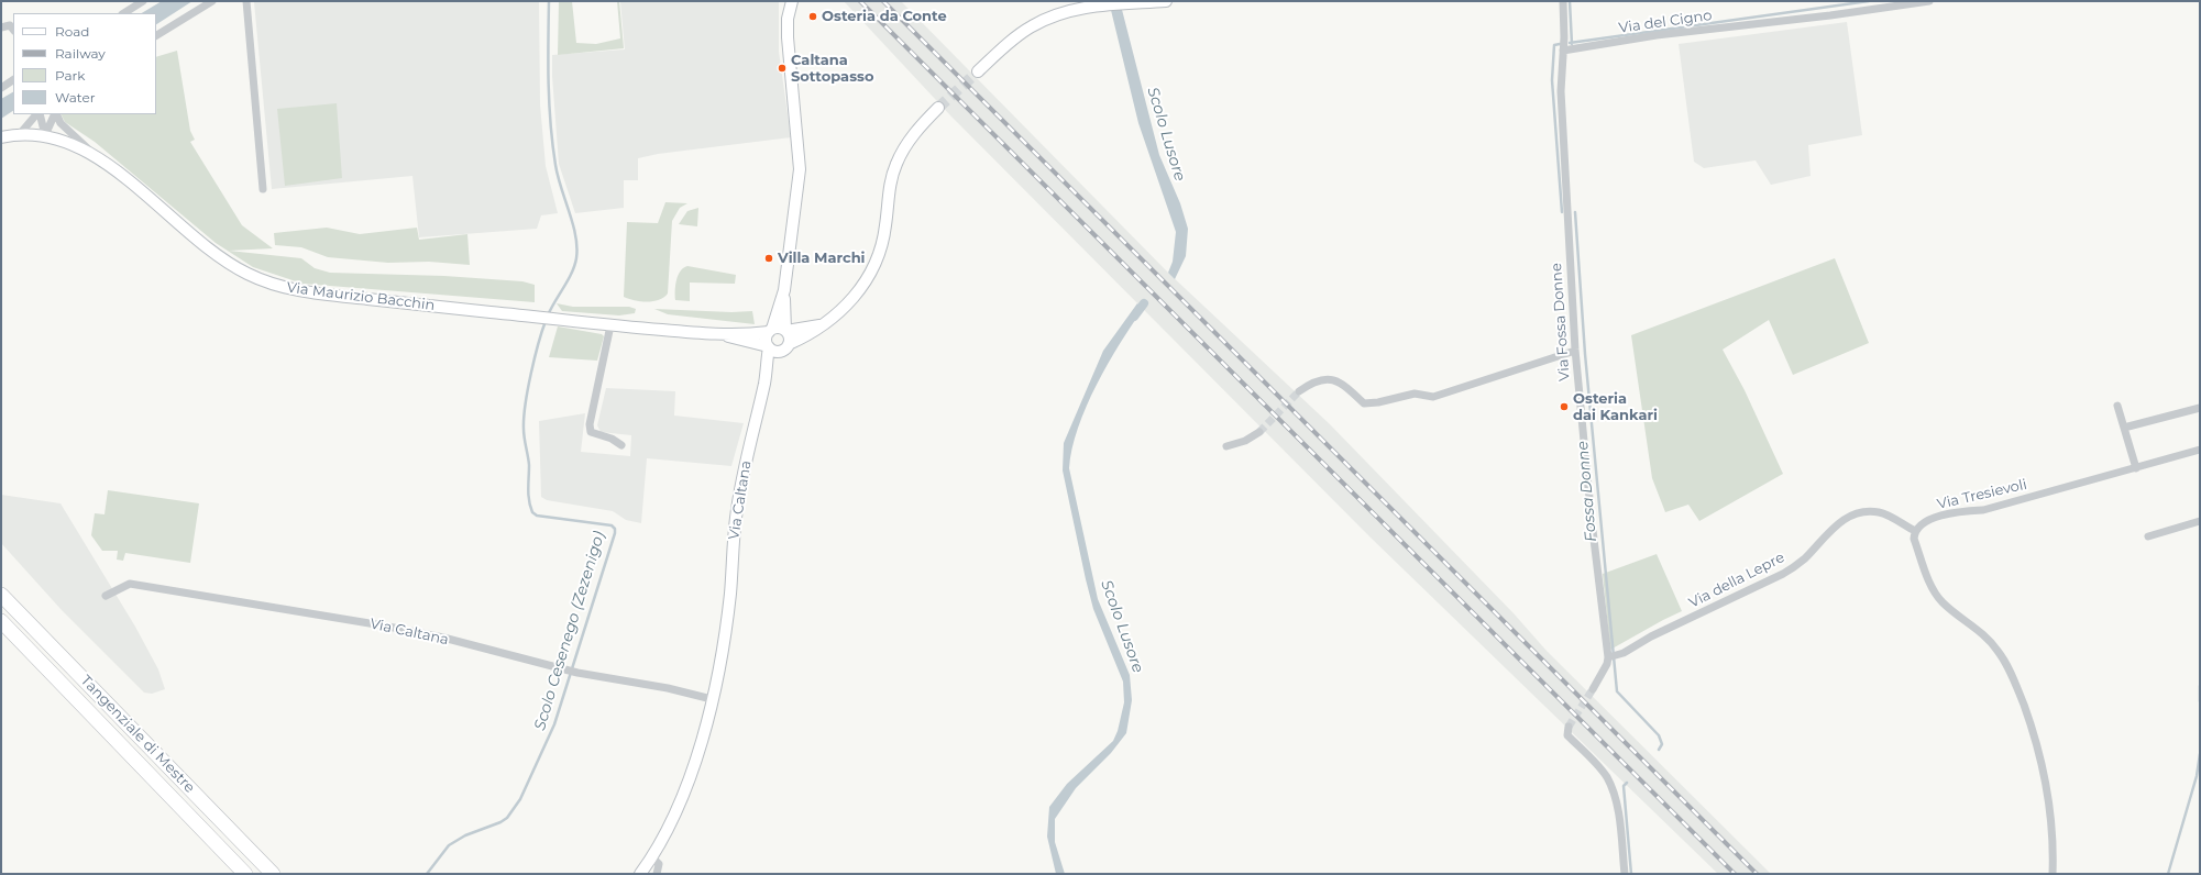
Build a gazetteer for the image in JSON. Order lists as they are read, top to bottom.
{
  "streets": {
    "highway": ["Tangenziale di Mestre"],
    "main road": ["Via Maurizio Bacchin", "Via Caltana"],
    "street": [
      "Via del Cigno",
      "Via Fossa Donne",
      "Via Tresievoli",
      "Via della Lepre"
    ]
  },
  "crossings": [
    ["Via del Cigno", "Via Fossa Donne"],
    ["Via Maurizio Bacchin", "Via Caltana"],
    ["Via Fossa Donne", "Via della Lepre"],
    ["Via Tresievoli", "Via della Lepre"]
  ],
  "water": ["Scolo Lusore", "Fossa Donne", "Scolo Cesenego (Zezenigo)"],
  "places": [
    "Osteria da Conte",
    "Caltana Sottopasso",
    "Villa Marchi",
    "Osteria dai Kankari"
  ],
  "legend": [
    "Road",
    "Railway",
    "Park",
    "Water"
  ]
}
